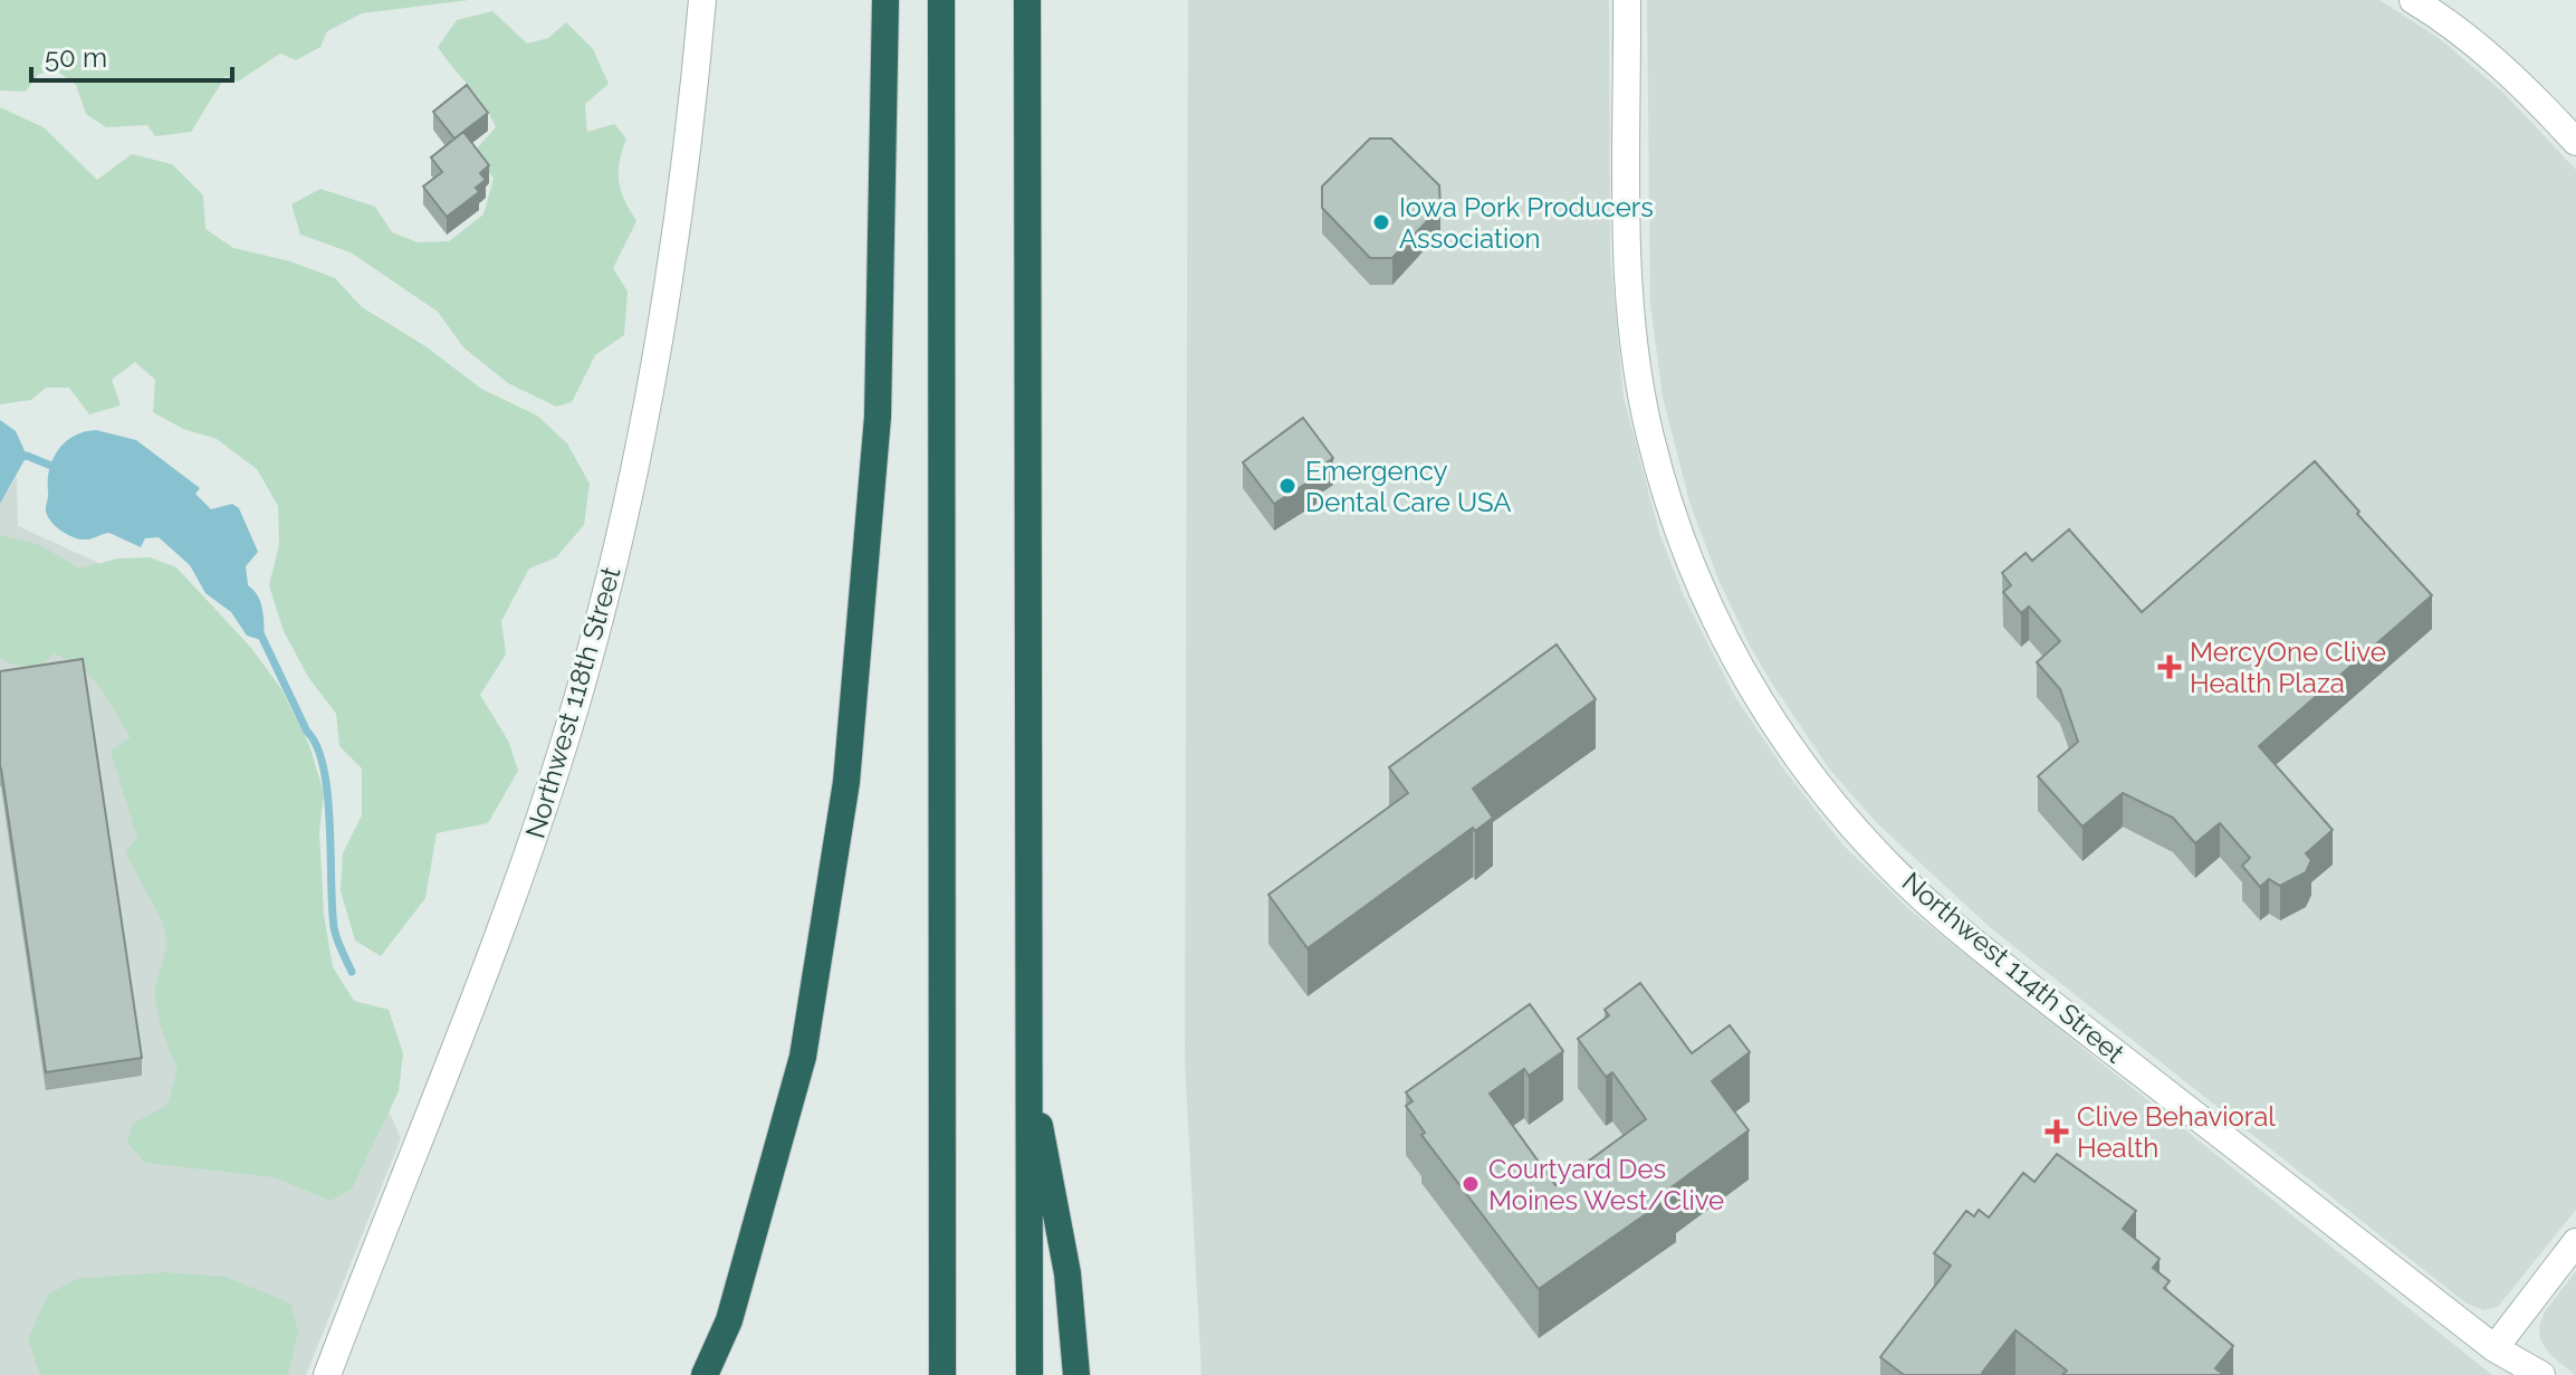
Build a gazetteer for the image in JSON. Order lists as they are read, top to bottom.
{
  "streets": {
    "street": ["Northwest 118th Street", "Northwest 114th Street"]
  },
  "places": {
    "other": ["Iowa Pork Producers Association", "Emergency Dental Care USA", "Courtyard Des Moines West/Clive"],
    "health": ["MercyOne Clive Health Plaza", "Clive Behavioral Health"]
  },
  "scale_bar": "50 m"
}
